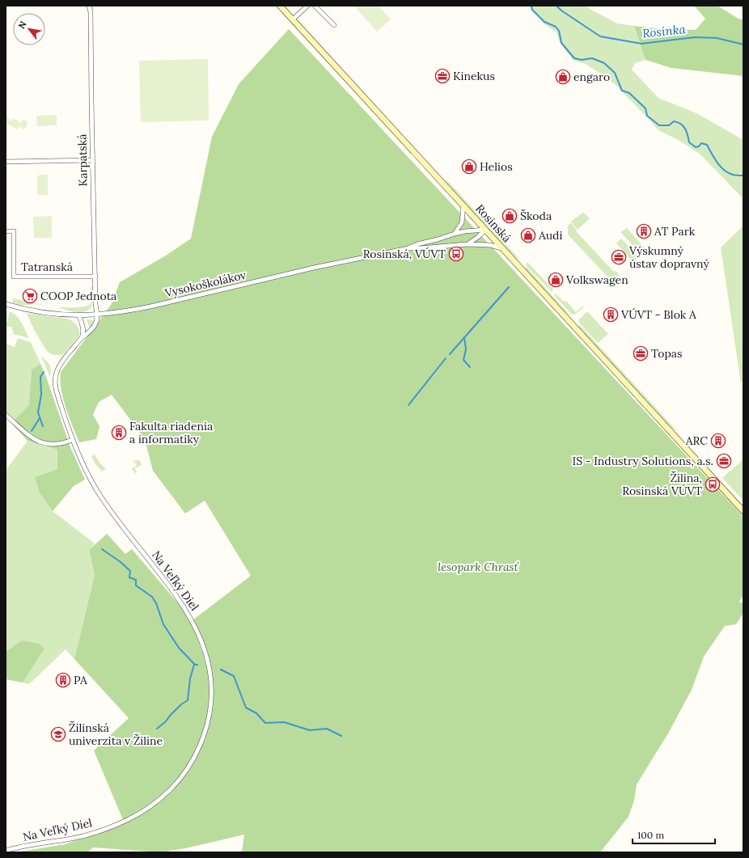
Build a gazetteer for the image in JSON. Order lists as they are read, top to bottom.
{
  "streets": {
    "street": [
      "Karpatská",
      "Rosinská",
      "Tatranská",
      "Vysokoškolákov",
      "Na Veľký Diel"
    ]
  },
  "crossings": [
    ["Karpatská", "Tatranská"],
    ["Karpatská", "Vysokoškolákov"],
    ["Karpatská", "Na Veľký Diel"],
    ["Rosinská", "Vysokoškolákov"],
    ["Vysokoškolákov", "Na Veľký Diel"]
  ],
  "water": ["Rosinka"],
  "parks": ["lesopark Chrasť"],
  "places": {
    "office": [
      "Kinekus",
      "Výskumný ústav dopravný",
      "Topas",
      "IS - Industry Solutions, a.s."
    ],
    "shop": [
      "engaro",
      "Helios",
      "Škoda",
      "Audi",
      "Volkswagen"
    ],
    "building": [
      "AT Park",
      "VÚVT - Blok A",
      "Fakulta riadenia a informatiky",
      "ARC",
      "PA"
    ],
    "bus stop": ["Rosinská, VÚVT", "Žilina, Rosinská VÚVT"],
    "supermarket": ["COOP Jednota"],
    "school or university": ["Žilinská univerzita v Žiline"]
  },
  "scale_bar": "100 m",
  "north": "top left"
}
